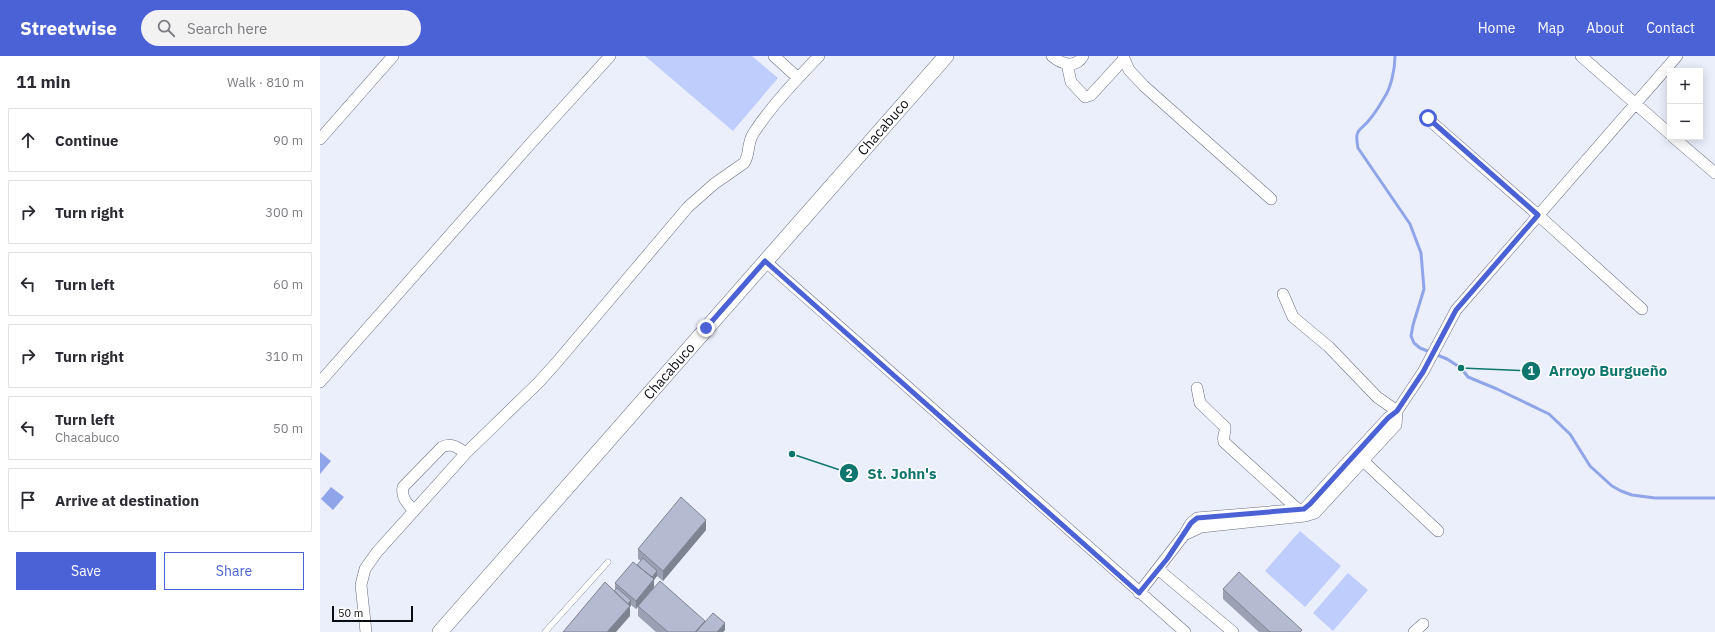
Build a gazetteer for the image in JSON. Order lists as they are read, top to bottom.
{
  "streets": {
    "street": ["Chacabuco"]
  },
  "places": ["Arroyo Burgueño", "St. John's"],
  "scale_bar": "50 m",
  "page": {
    "header": "Streetwise",
    "search": "Search here",
    "nav": [
      "Home",
      "Map",
      "About",
      "Contact"
    ],
    "heading": ["11 min", "Walk · 810 m"],
    "map_buttons": ["+", "−"],
    "list": [
      ["Continue", "90 m"],
      ["Turn right", "300 m"],
      ["Turn left", "60 m"],
      ["Turn right", "310 m"],
      ["Turn left", "Chacabuco", "50 m"],
      "Arrive at destination"
    ],
    "buttons": ["Save", "Share"],
    "scale": "50 m"
  }
}
